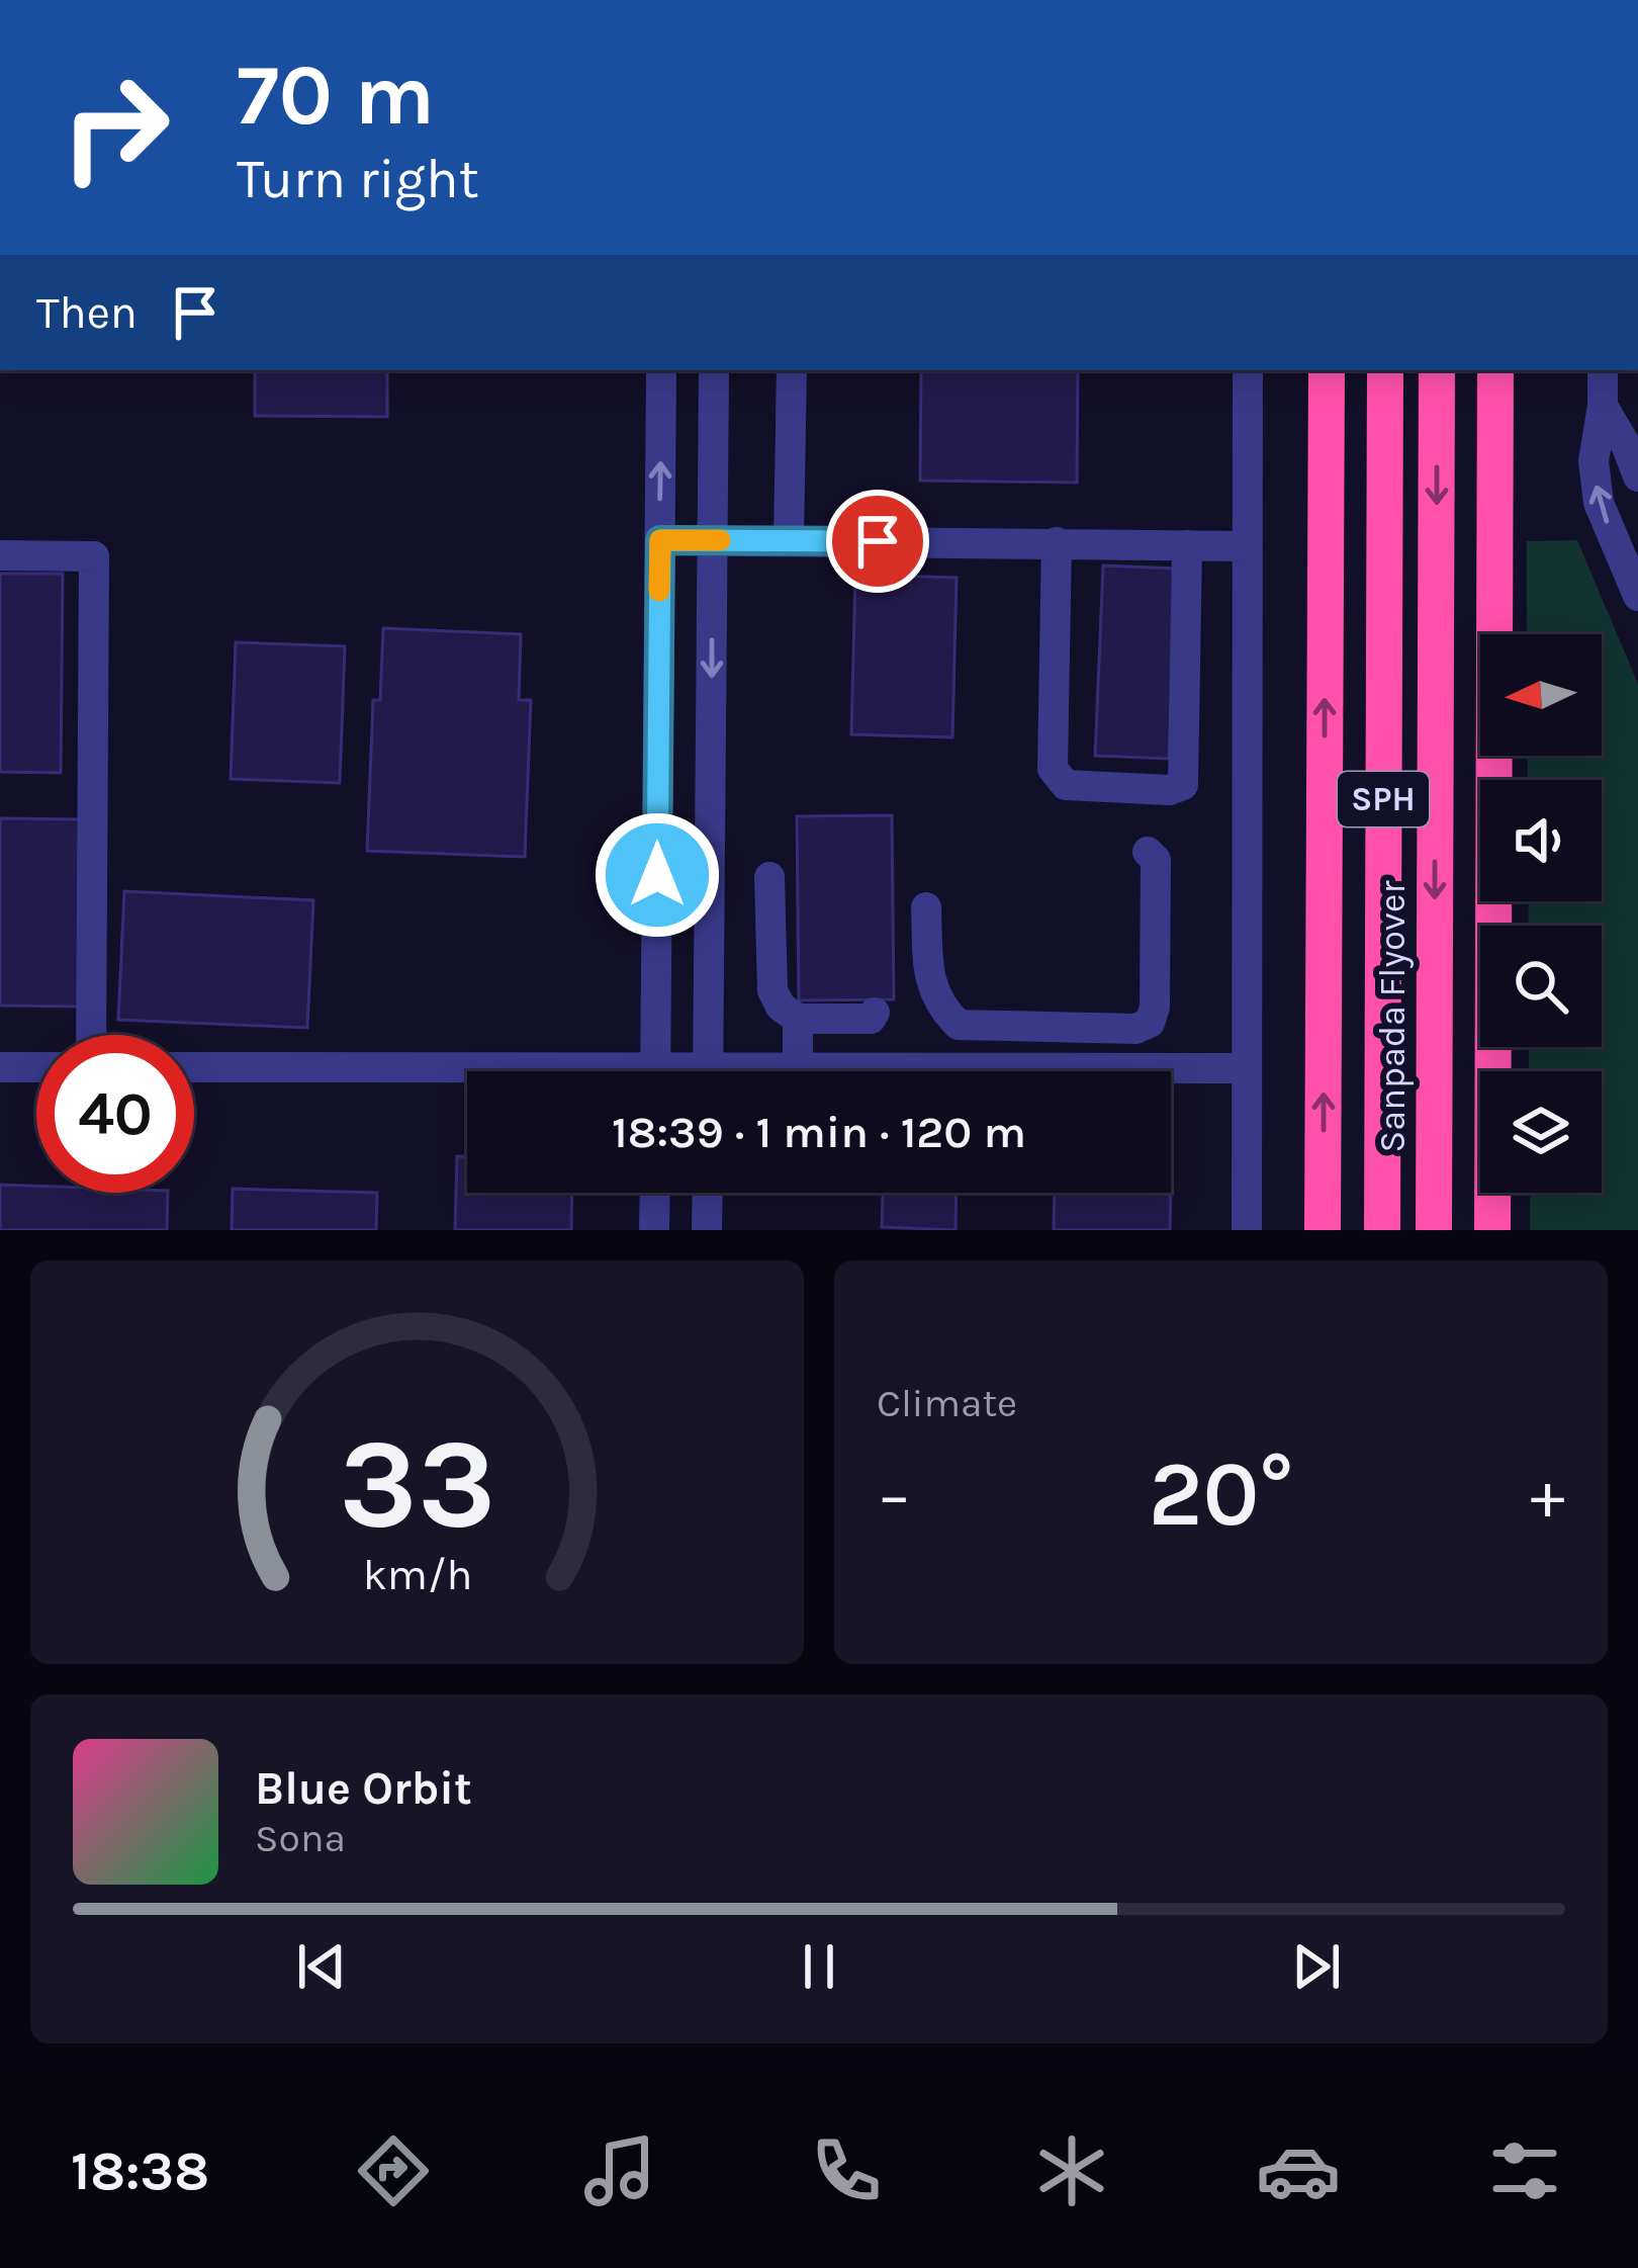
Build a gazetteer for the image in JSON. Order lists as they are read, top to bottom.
{
  "streets": {
    "highway": ["SPH", "Sanpada Flyover"]
  },
  "north": "left",
  "page": {
    "turn": ["70 m", "Turn right"],
    "then": "Then",
    "limit": "40",
    "trip": "18:39 · 1 min · 120 m",
    "tile": "Climate",
    "heat": ["−", "20°", "+"],
    "song": ["Blue Orbit", "Sona"],
    "tabs": "18:38",
    "gauge": ["33", "km/h"]
  }
}
